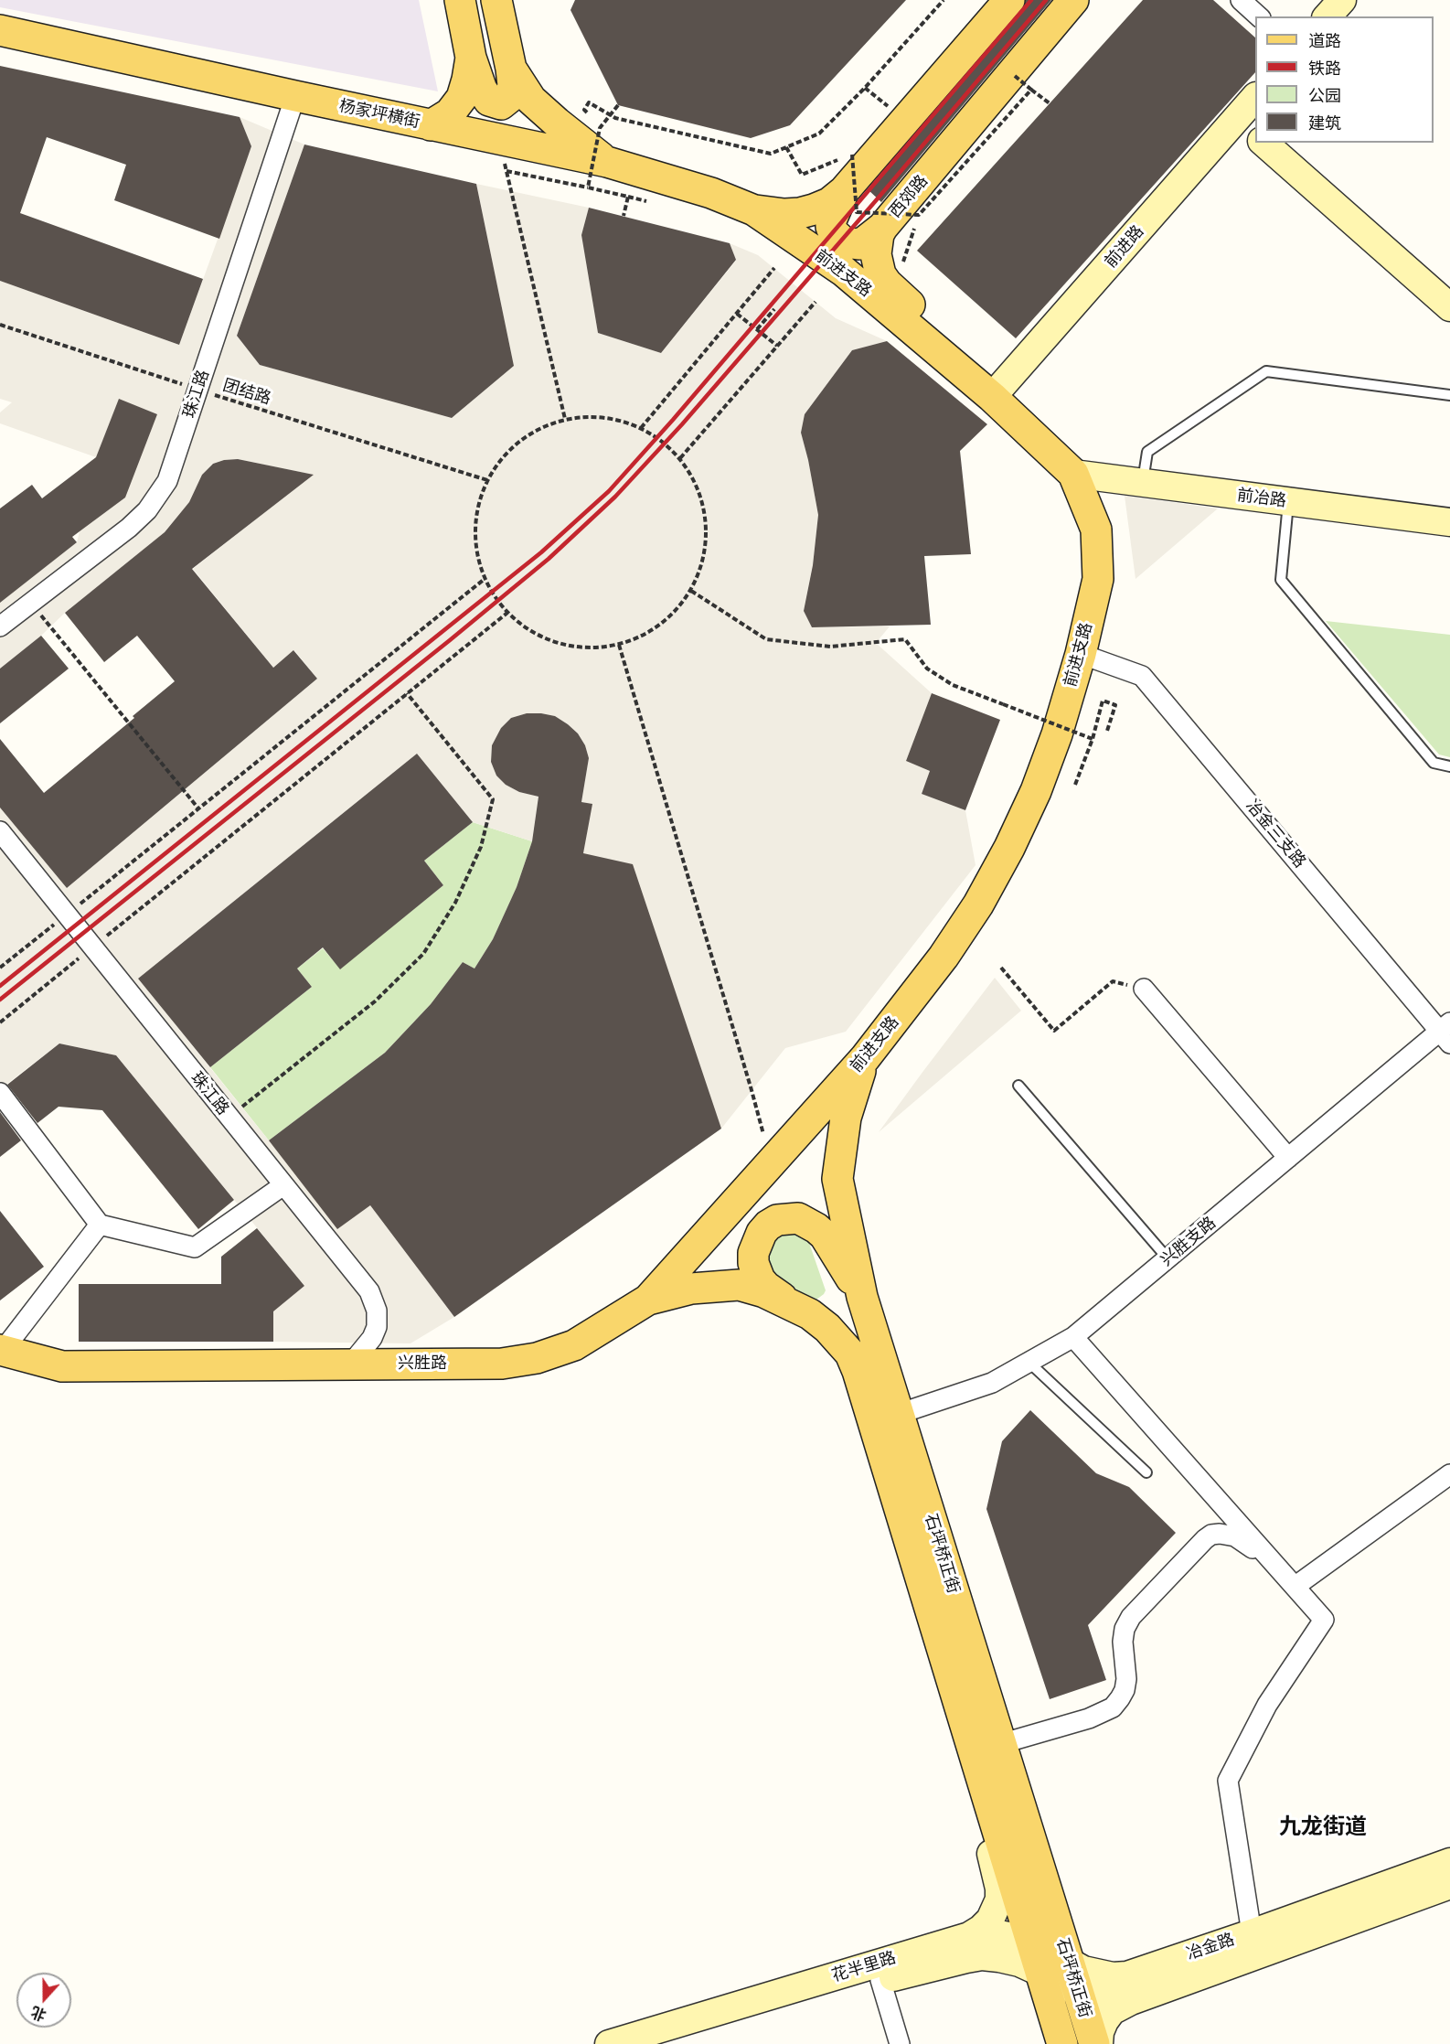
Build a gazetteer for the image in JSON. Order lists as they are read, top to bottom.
{
  "streets": {
    "main road": [
      "杨家坪横街",
      "西郊路",
      "前进路",
      "前进支路",
      "前冶路",
      "兴胜路",
      "石坪桥正街",
      "冶金路",
      "花半里路"
    ],
    "street": ["珠江路", "冶金三支路", "兴胜支路"],
    "path": ["团结路"]
  },
  "crossings": [
    ["杨家坪横街", "前进支路"],
    ["杨家坪横街", "珠江路"],
    ["西郊路", "前进路"],
    ["西郊路", "前进支路"],
    ["前进路", "前进支路"],
    ["前进支路", "前冶路"],
    ["前进支路", "冶金三支路"],
    ["前进支路", "兴胜路"],
    ["前进支路", "石坪桥正街"],
    ["团结路", "珠江路"],
    ["珠江路", "兴胜路"],
    ["冶金三支路", "兴胜支路"],
    ["兴胜支路", "石坪桥正街"],
    ["兴胜路", "石坪桥正街"],
    ["石坪桥正街", "冶金路"],
    ["石坪桥正街", "花半里路"],
    ["冶金路", "花半里路"]
  ],
  "districts": ["九龙街道"],
  "legend": [
    "道路",
    "铁路",
    "公园",
    "建筑"
  ],
  "north": "bottom"
}
